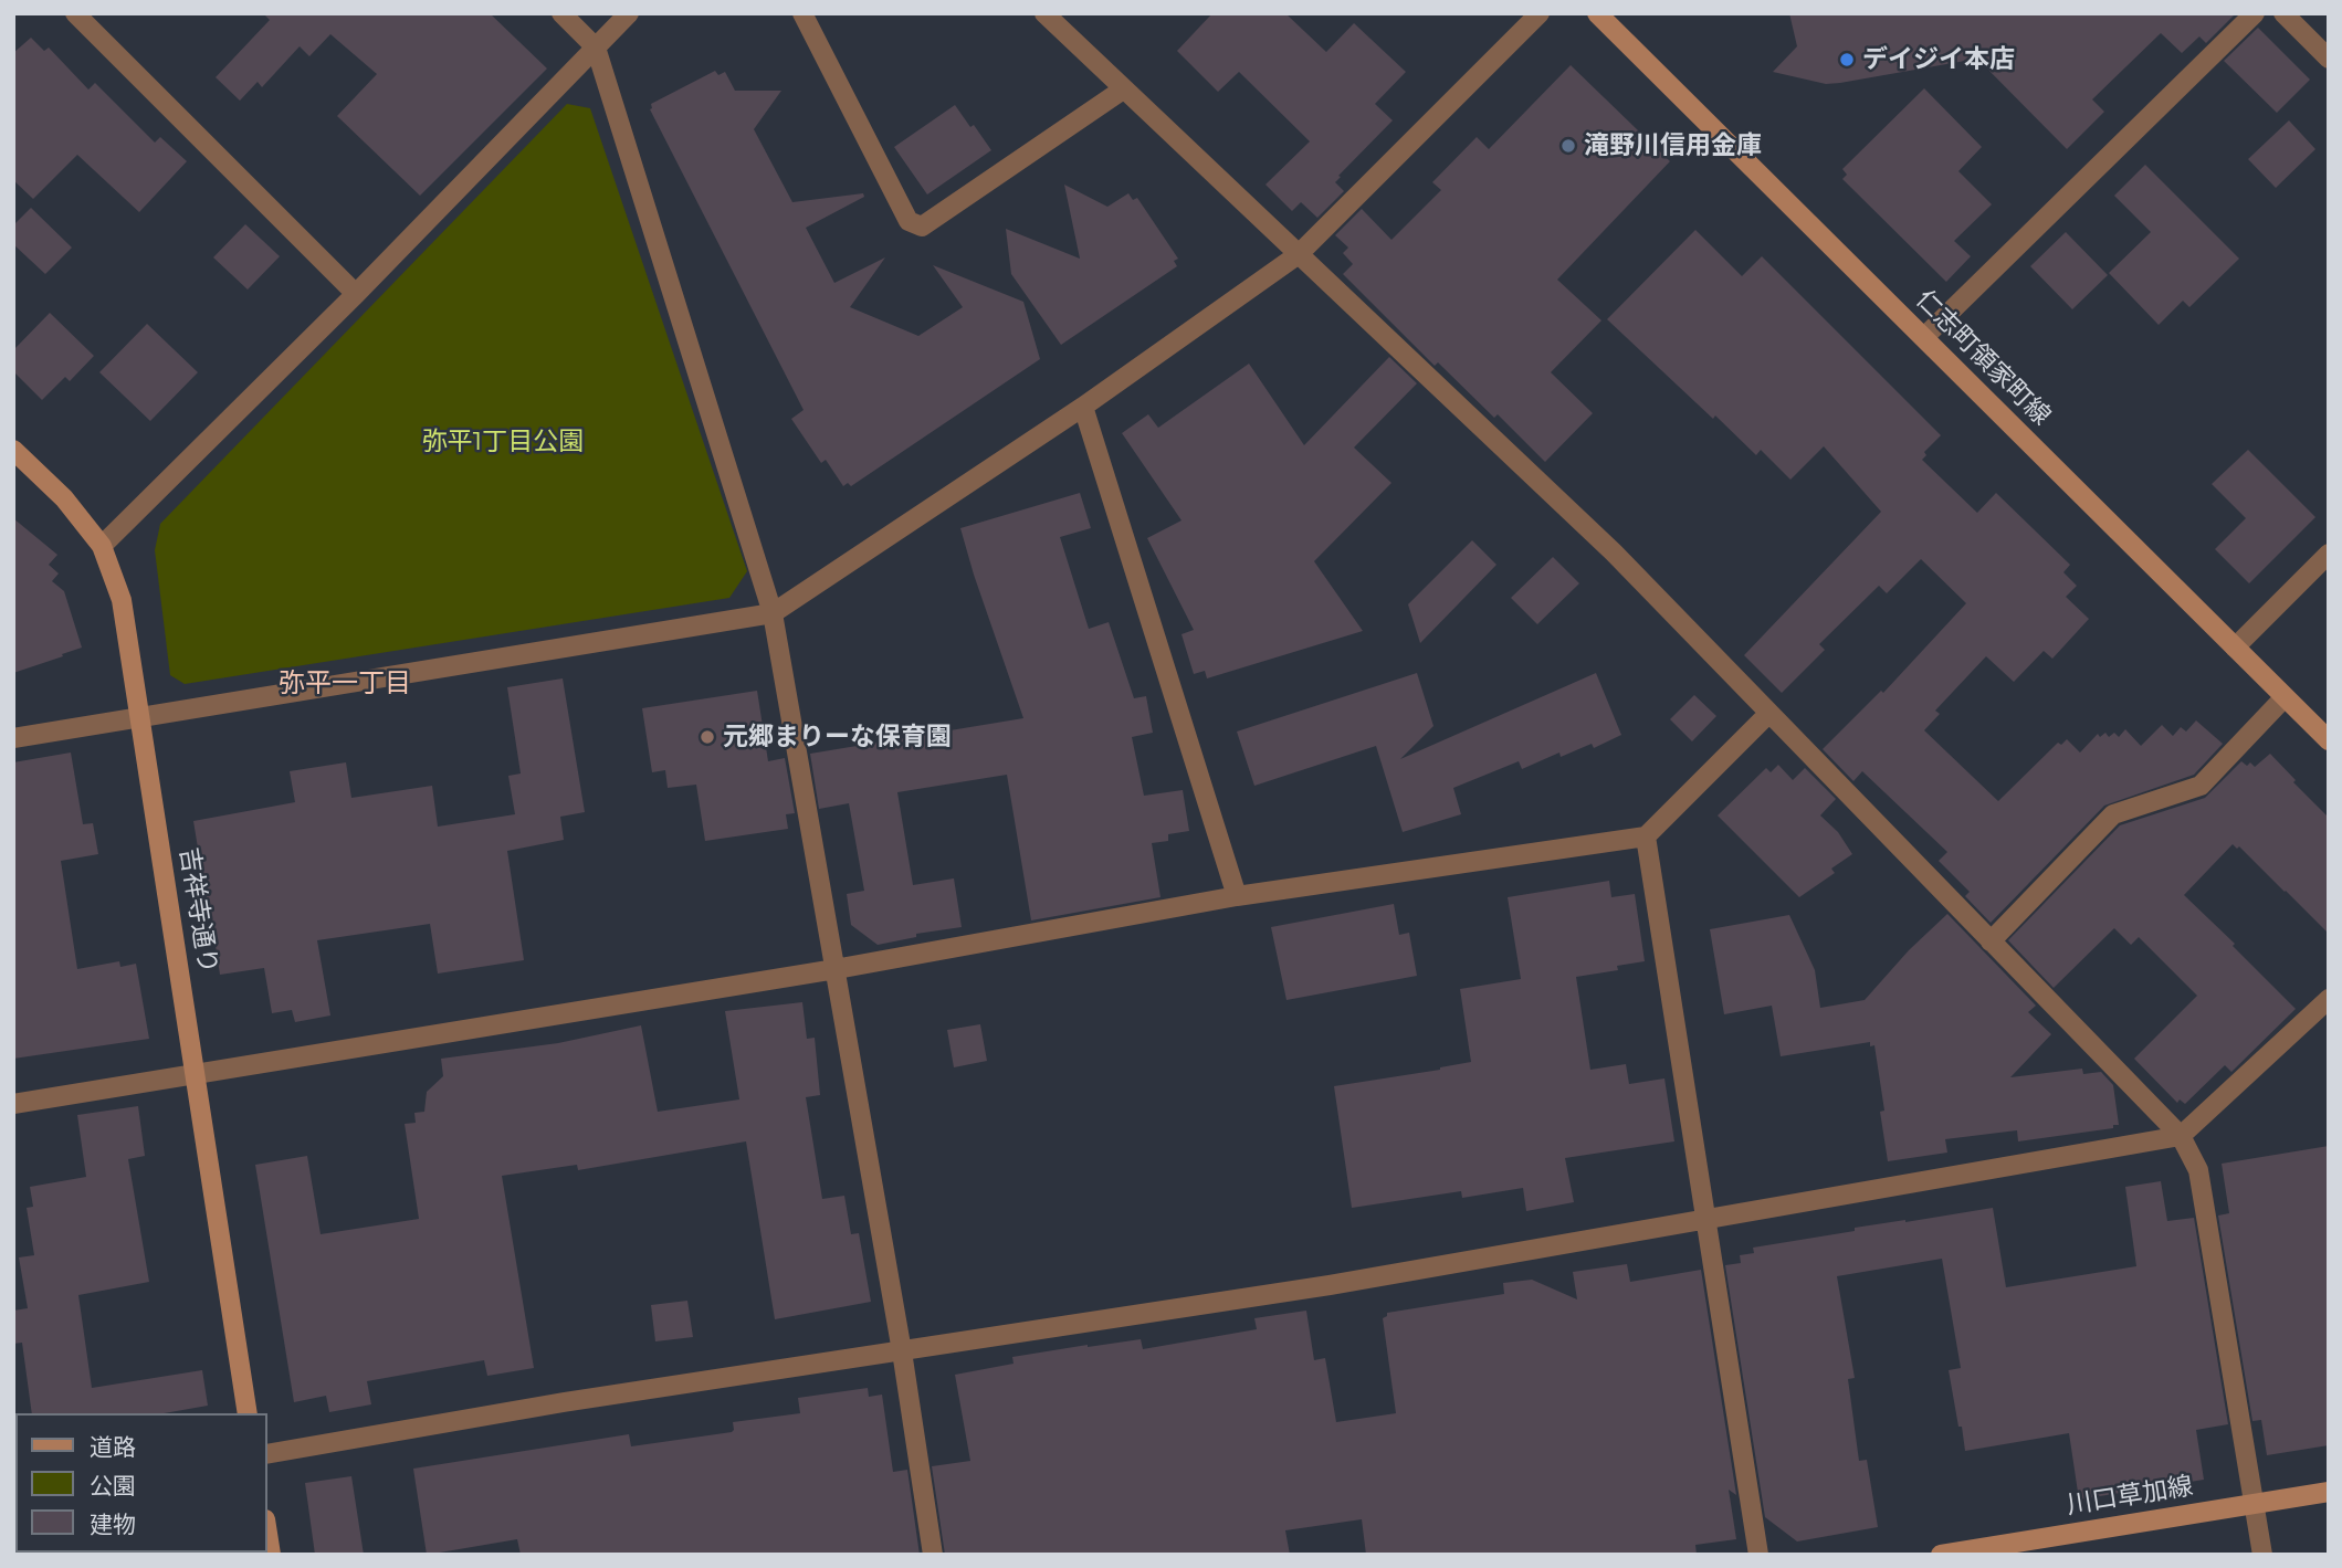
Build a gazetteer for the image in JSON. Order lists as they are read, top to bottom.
{
  "streets": {
    "street": ["仁志町領家町線", "吉祥寺通り", "川口草加線"]
  },
  "districts": ["弥平一丁目"],
  "parks": ["弥平1丁目公園"],
  "places": ["デイジイ本店", "滝野川信用金庫", "元郷まりーな保育園"],
  "legend": ["道路", "公園", "建物"]
}
